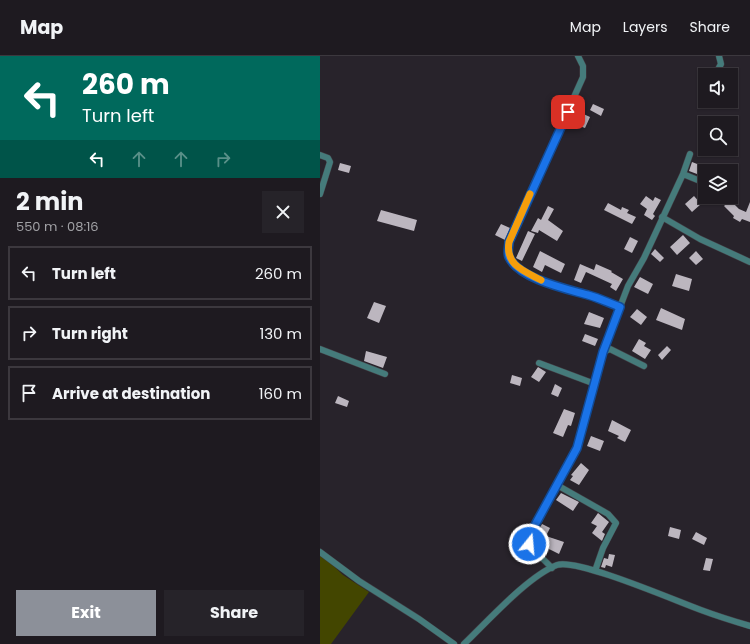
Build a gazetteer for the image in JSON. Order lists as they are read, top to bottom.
{
  "page": {
    "header": "Map",
    "nav": ["Map", "Layers", "Share"],
    "turn": ["260 m", "Turn left"],
    "heading": ["2 min", "550 m · 08:16"],
    "list": [
      {
        "name": "Turn left",
        "value": "260 m"
      },
      {
        "name": "Turn right",
        "value": "130 m"
      },
      {
        "name": "Arrive at destination",
        "value": "160 m"
      }
    ],
    "buttons": ["Exit", "Share"]
  }
}
